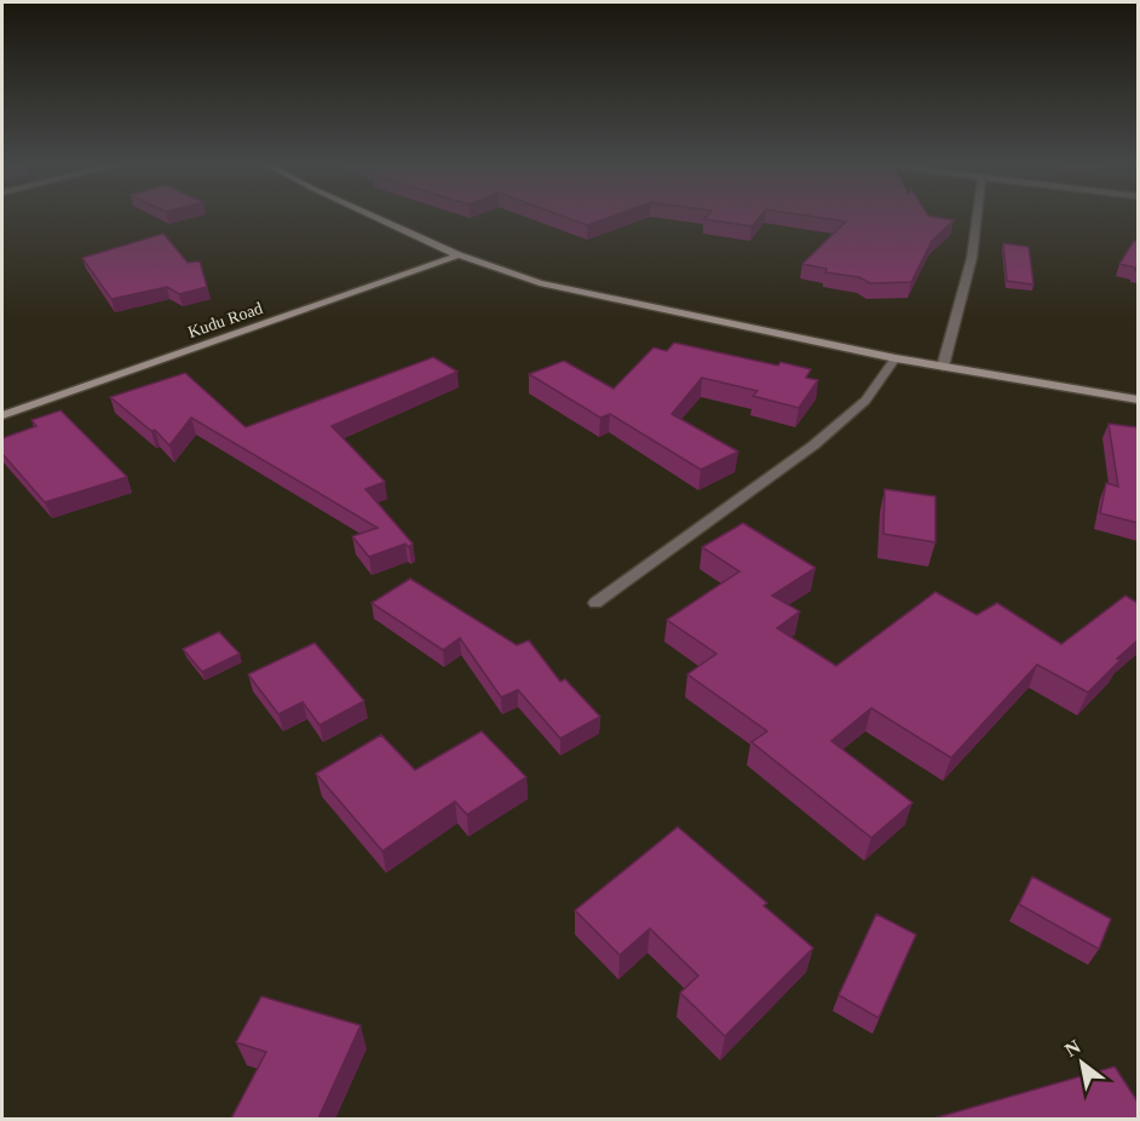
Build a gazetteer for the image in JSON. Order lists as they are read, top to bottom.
{
  "streets": {
    "street": ["Kudu Road"]
  },
  "north": "top left"
}
